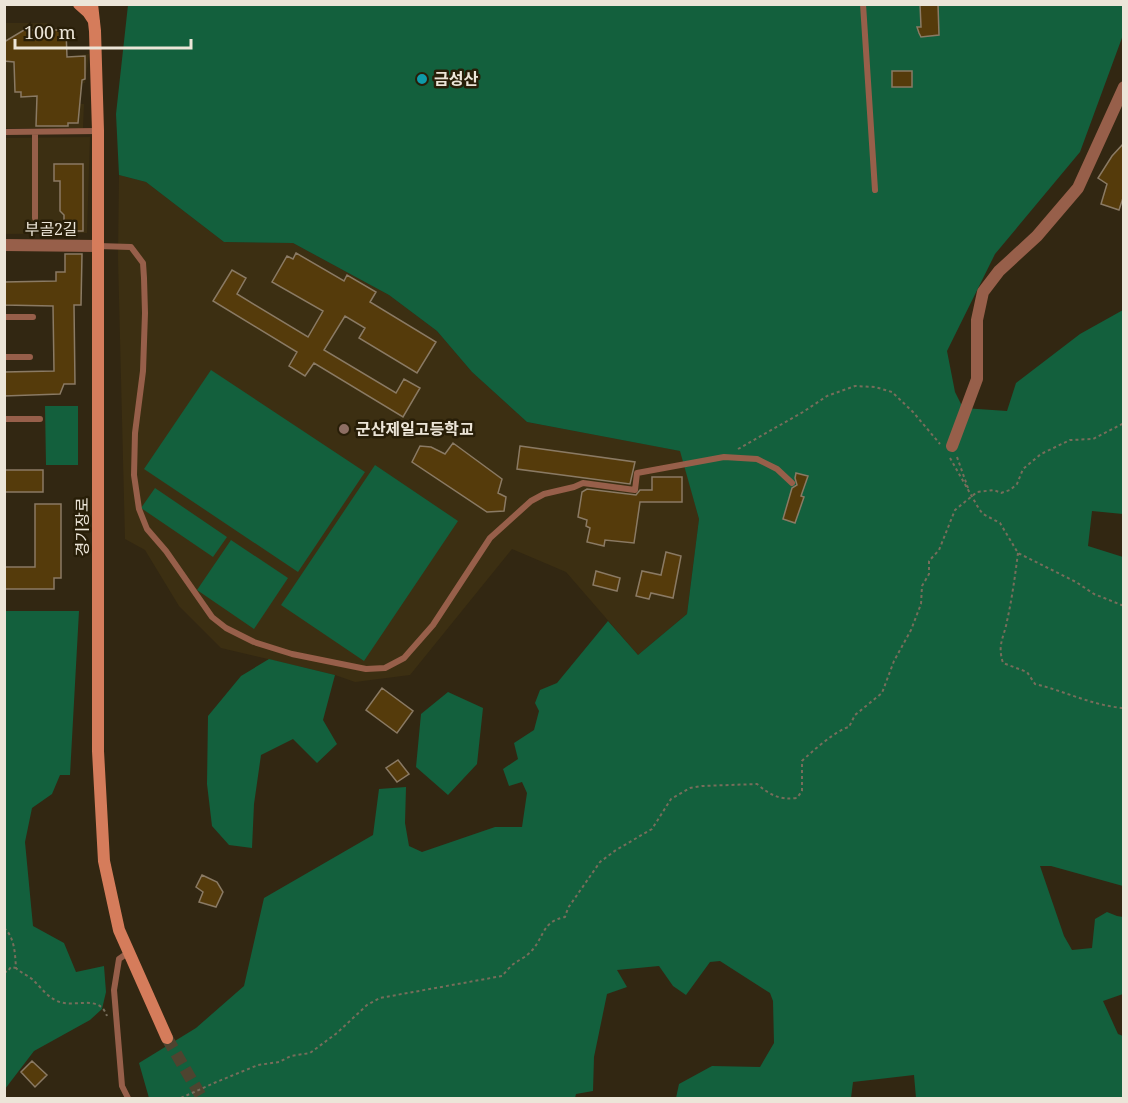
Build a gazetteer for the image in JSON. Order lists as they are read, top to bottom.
{
  "streets": {
    "street": ["부골2길", "경기장로"]
  },
  "crossings": [
    ["부골2길", "경기장로"]
  ],
  "places": ["금성산", "군산제일고등학교"],
  "scale_bar": "100 m"
}
